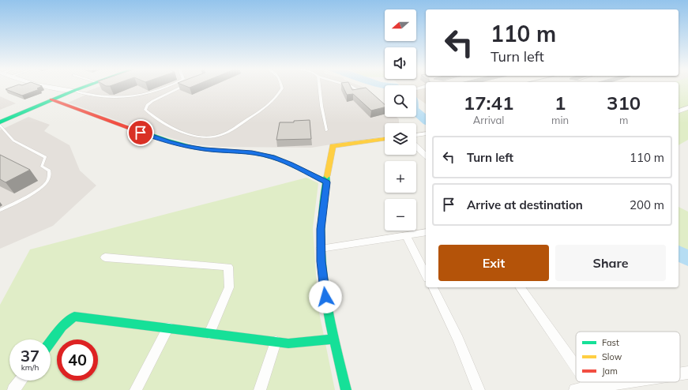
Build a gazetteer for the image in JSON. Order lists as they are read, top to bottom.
{
  "legend": ["Fast", "Slow", "Jam"],
  "north": "left",
  "page": {
    "map_buttons": ["+", "−"],
    "turn": ["110 m", "Turn left"],
    "eta": [
      "17:41",
      "Arrival",
      "1",
      "min",
      "310",
      "m"
    ],
    "list": [
      {
        "name": "Turn left",
        "value": "110 m"
      },
      {
        "name": "Arrive at destination",
        "value": "200 m"
      }
    ],
    "buttons": ["Exit", "Share"],
    "speed": "37 km/h",
    "limit": "40"
  }
}
